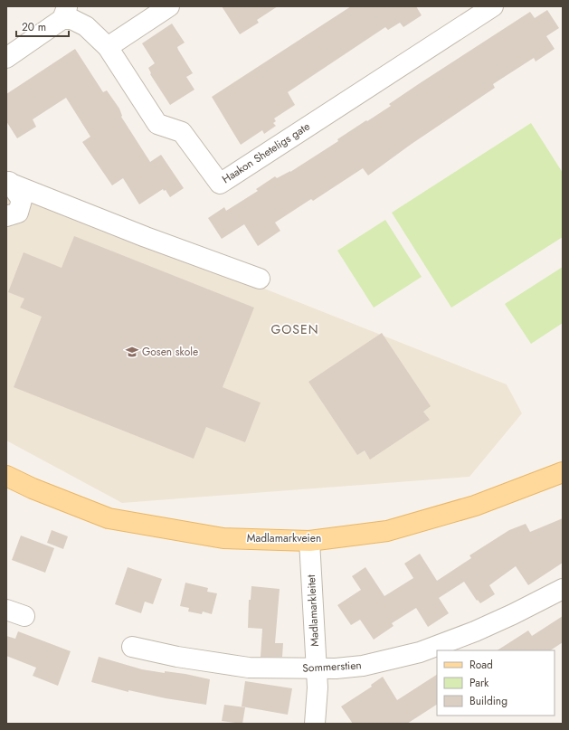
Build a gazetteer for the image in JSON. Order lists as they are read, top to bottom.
{
  "streets": {
    "main road": ["Madlamarkveien"],
    "street": ["Haakon Sheteligs gate", "Madlamarkleitet", "Sommerstien"]
  },
  "crossings": [
    ["Madlamarkveien", "Madlamarkleitet"],
    ["Madlamarkleitet", "Sommerstien"]
  ],
  "districts": ["GOSEN"],
  "places": {
    "school or university": ["Gosen skole"]
  },
  "legend": ["Road", "Park", "Building"],
  "scale_bar": "20 m"
}
